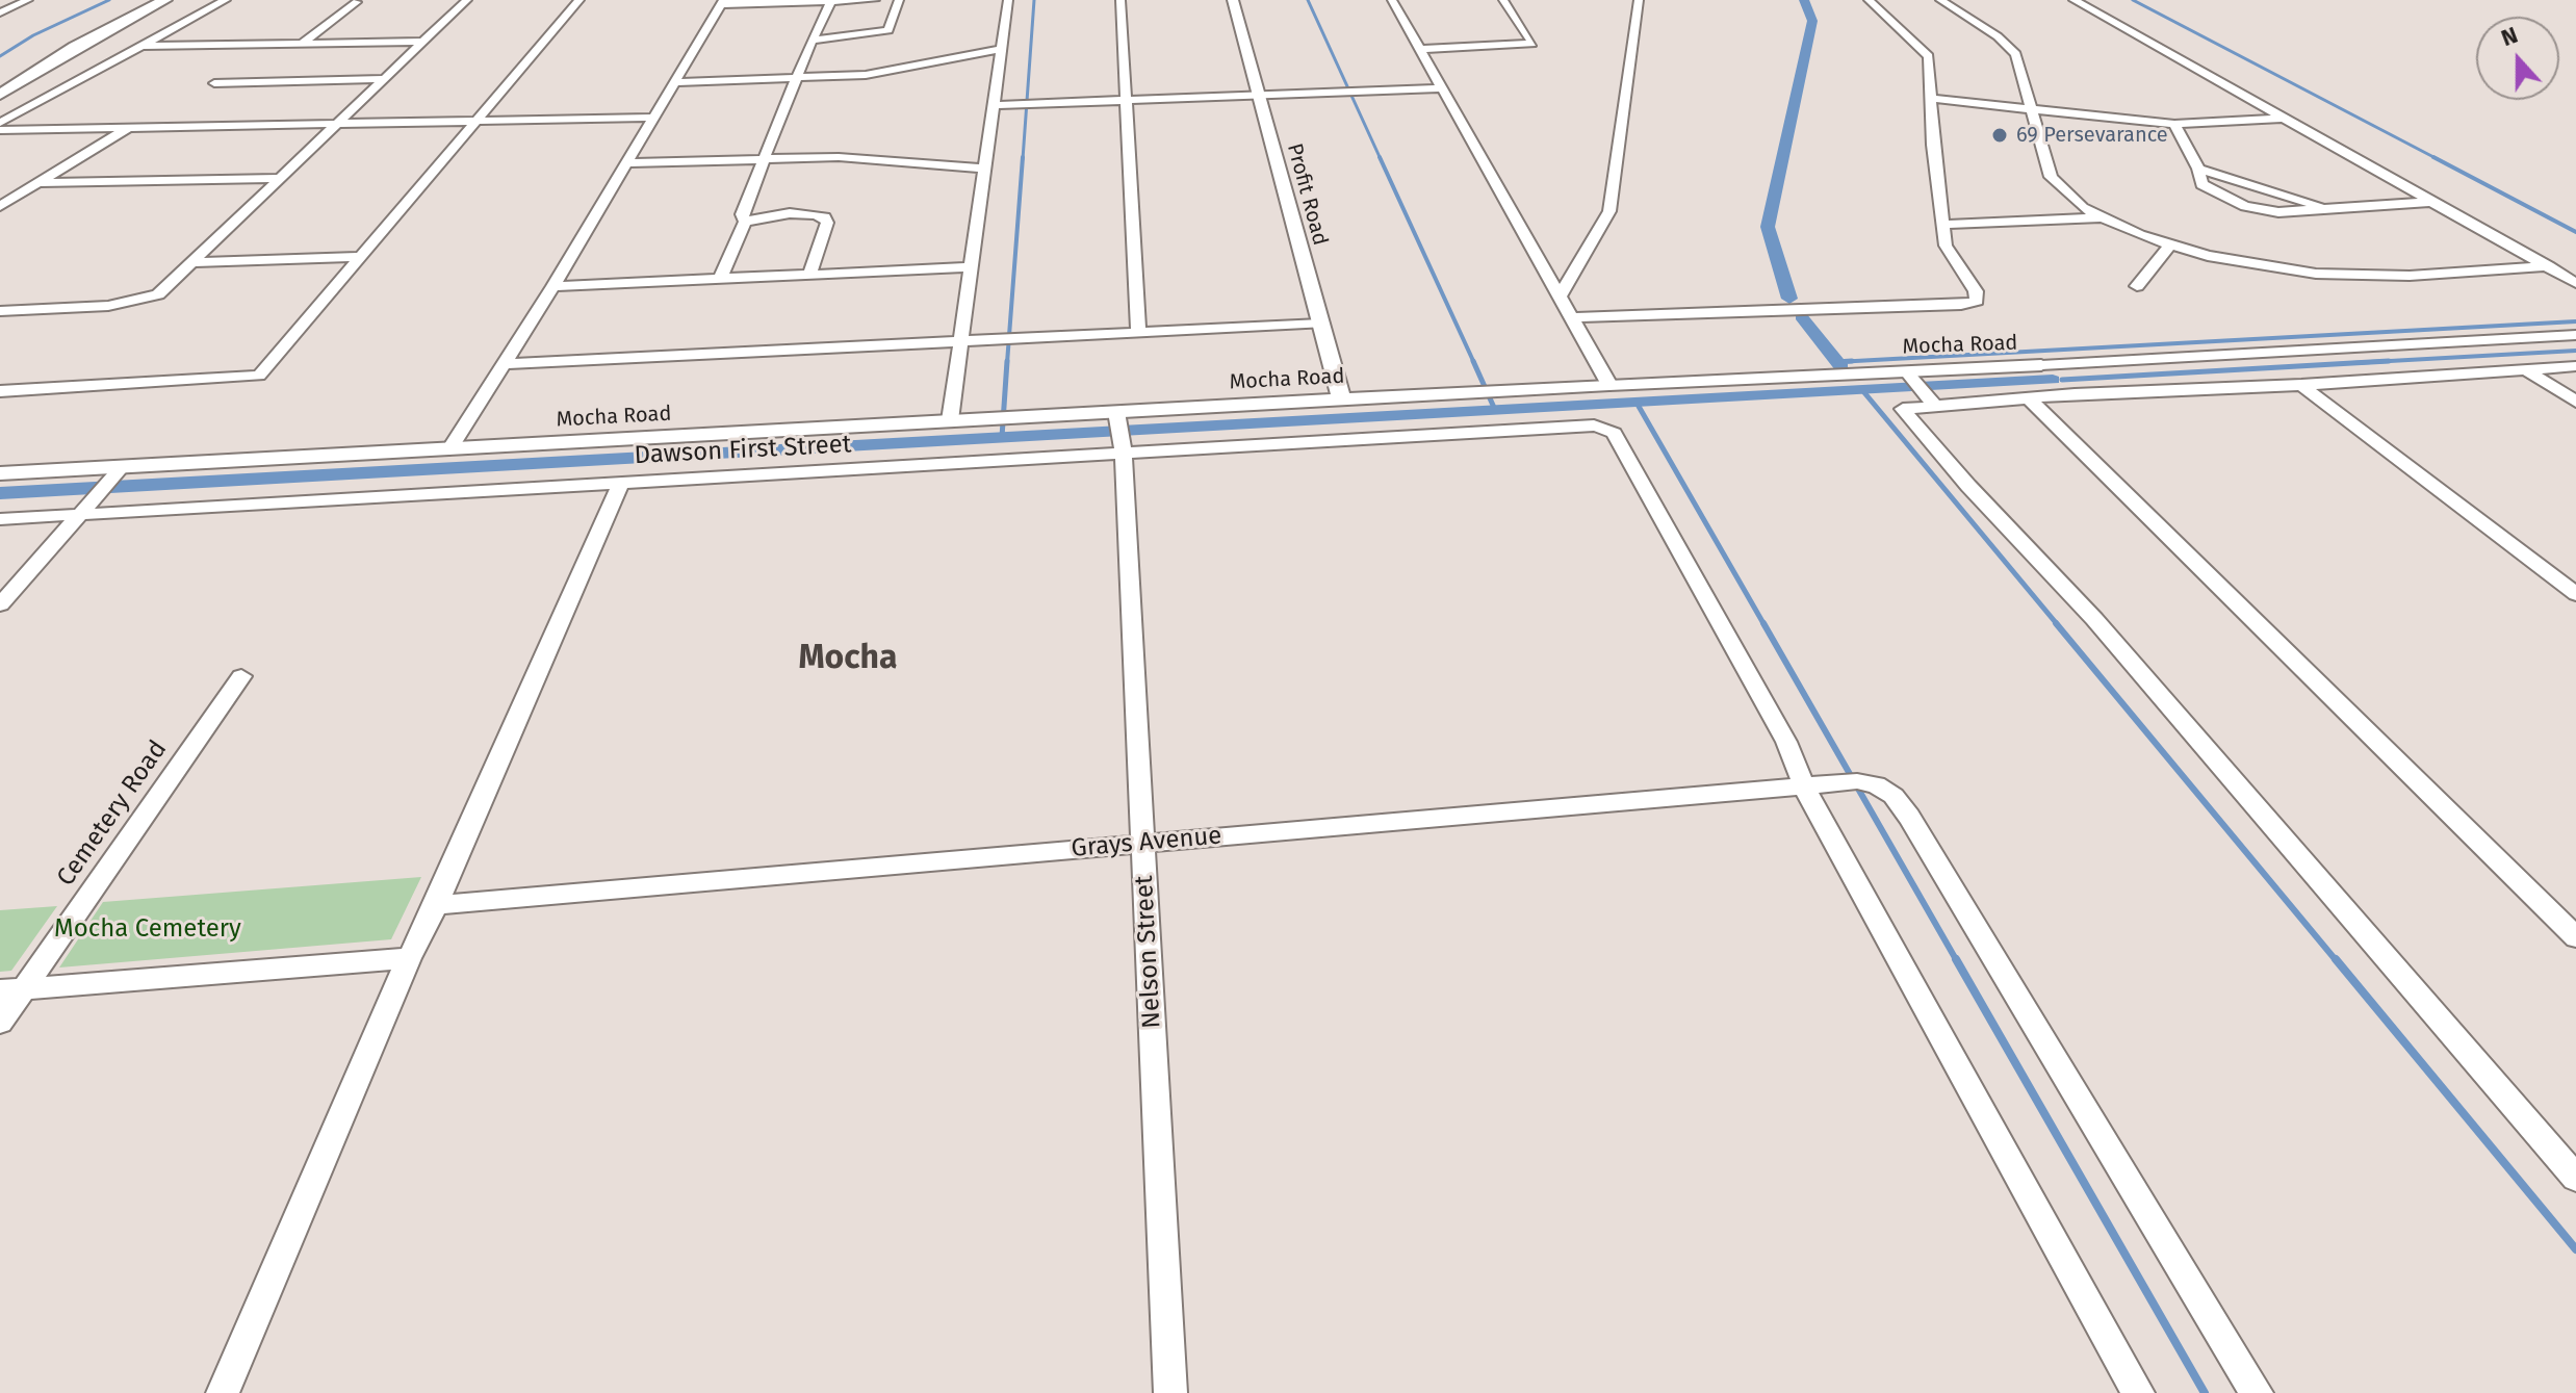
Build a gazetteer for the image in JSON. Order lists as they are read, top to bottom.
{
  "streets": {
    "street": [
      "Profit Road",
      "Mocha Road",
      "Dawson First Street",
      "Cemetery Road",
      "Grays Avenue",
      "Nelson Street"
    ]
  },
  "crossings": [
    ["Profit Road", "Mocha Road"],
    ["Mocha Road", "Dawson First Street"],
    ["Mocha Road", "Nelson Street"],
    ["Dawson First Street", "Grays Avenue"],
    ["Dawson First Street", "Nelson Street"],
    ["Grays Avenue", "Nelson Street"]
  ],
  "districts": ["Mocha"],
  "parks": ["Mocha Cemetery"],
  "places": ["69 Persevarance"],
  "north": "top"
}
